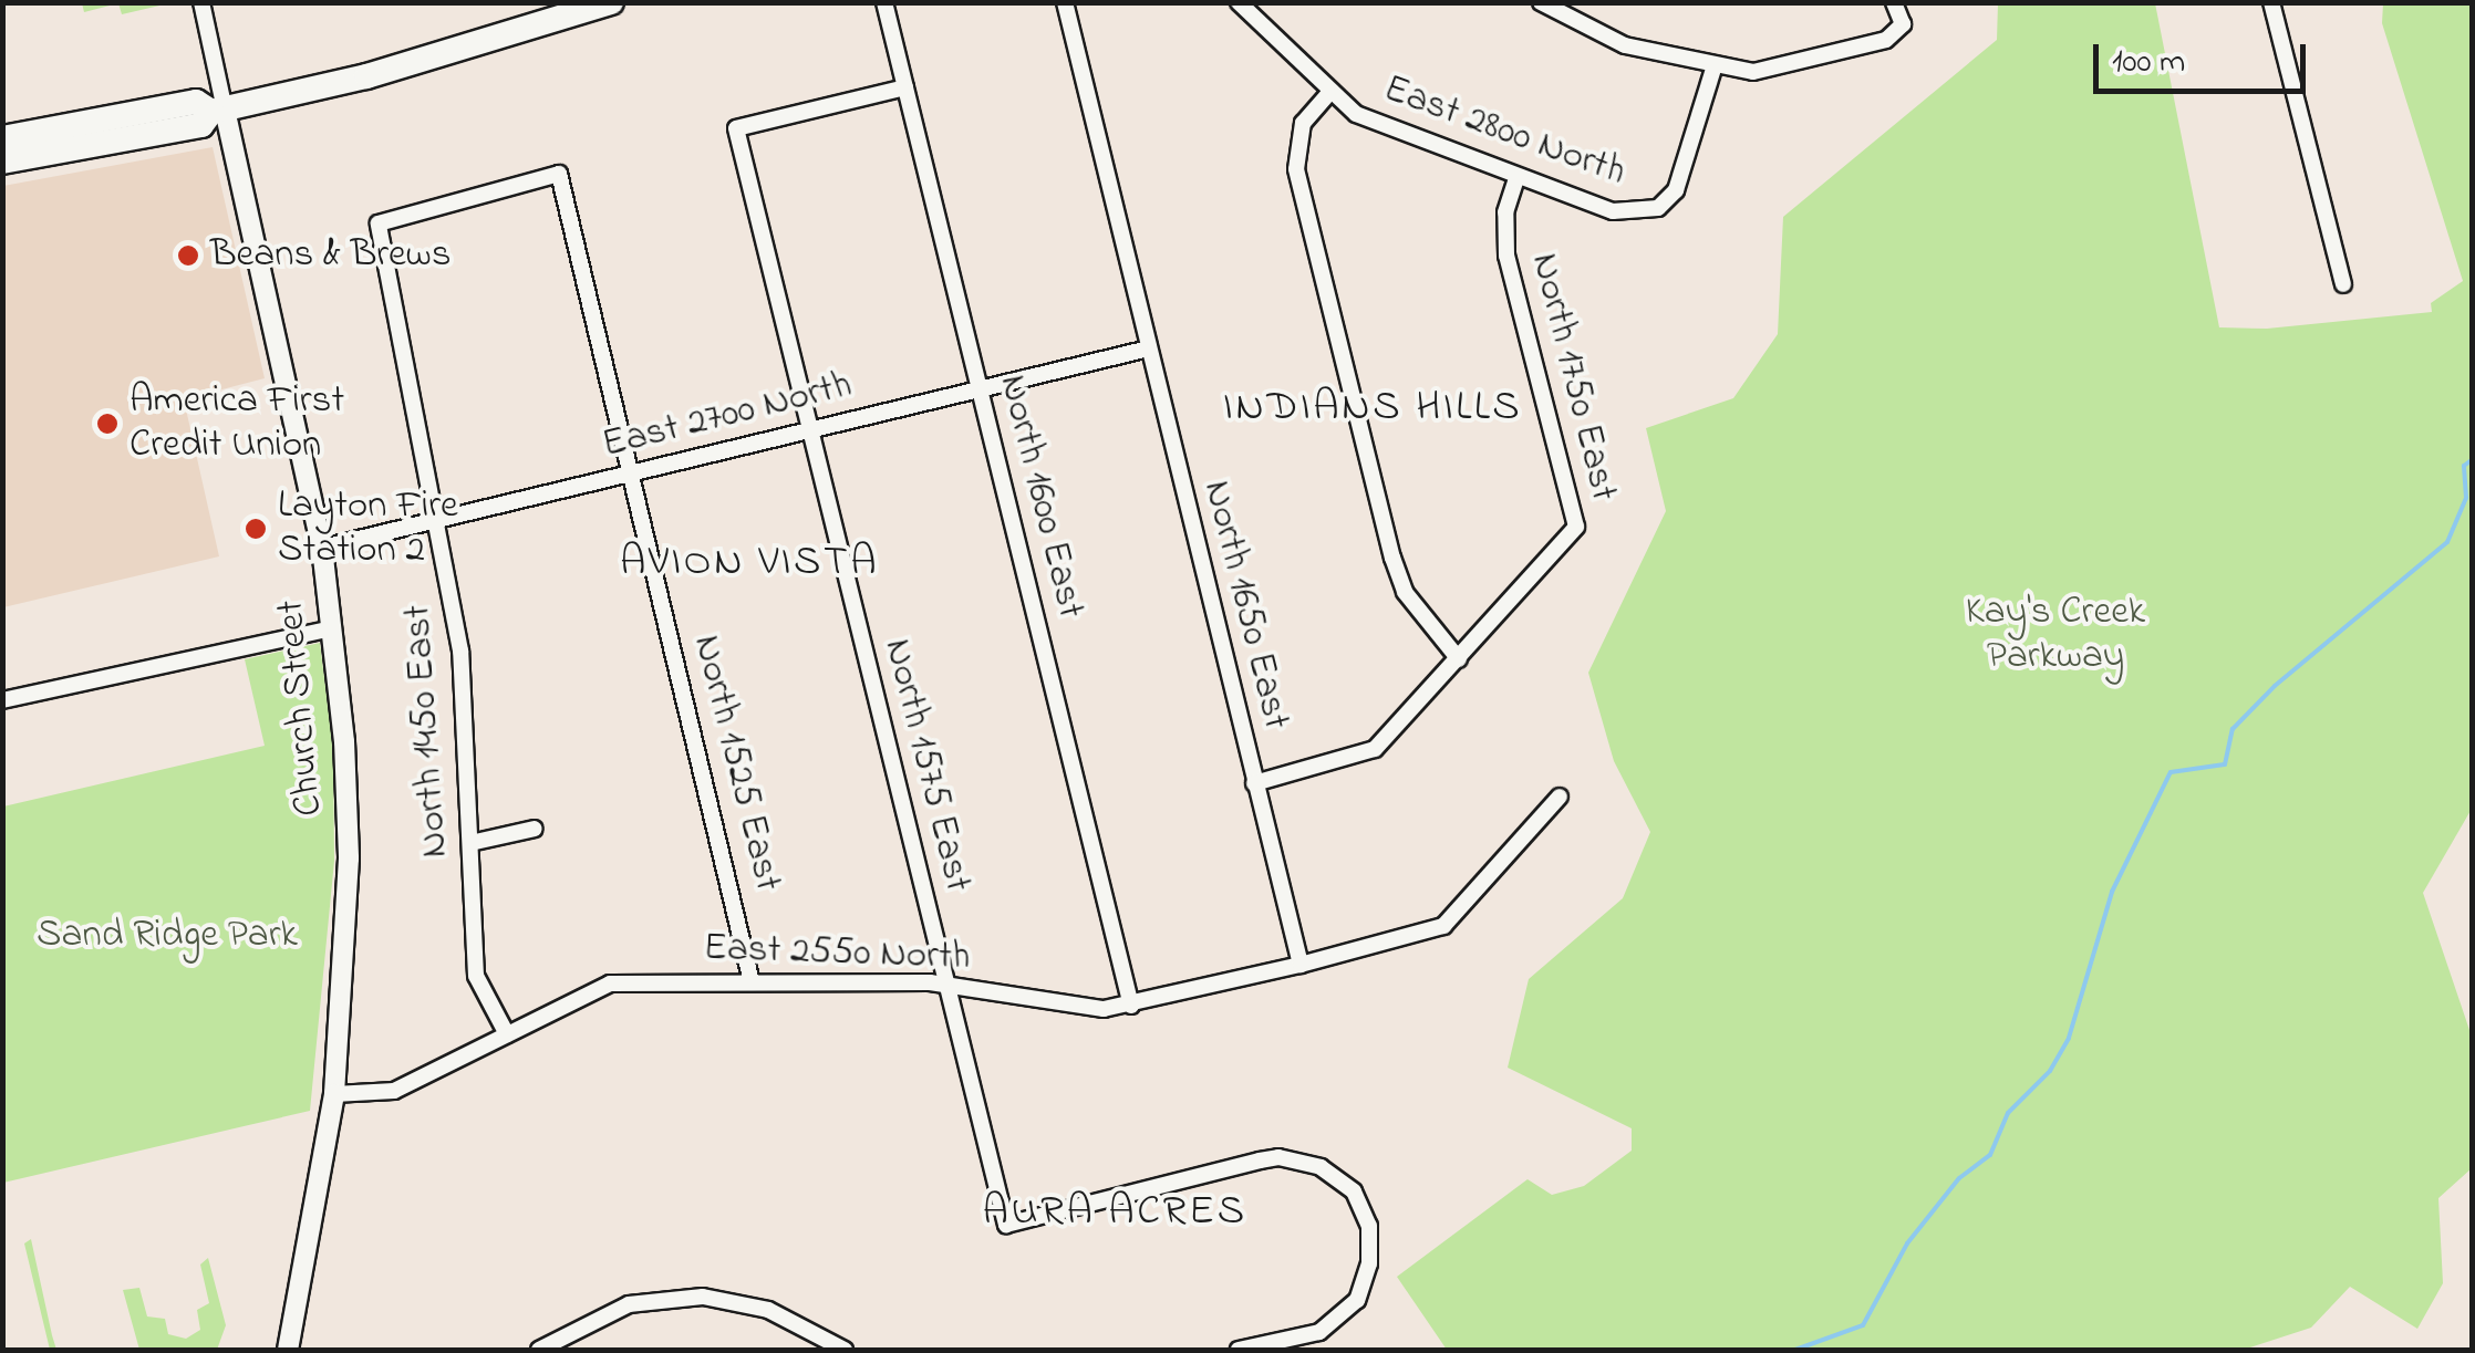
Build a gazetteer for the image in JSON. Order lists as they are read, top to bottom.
{
  "streets": {
    "street": [
      "East 2800 North",
      "North 1750 East",
      "East 2700 North",
      "North 1600 East",
      "North 1650 East",
      "Church Street",
      "North 1450 East",
      "North 1525 East",
      "North 1575 East",
      "East 2550 North"
    ]
  },
  "crossings": [
    ["East 2800 North", "North 1750 East"],
    ["East 2700 North", "North 1600 East"],
    ["East 2700 North", "North 1650 East"],
    ["East 2700 North", "Church Street"],
    ["East 2700 North", "North 1450 East"],
    ["East 2700 North", "North 1525 East"],
    ["East 2700 North", "North 1575 East"],
    ["North 1600 East", "North 1575 East"],
    ["North 1600 East", "East 2550 North"],
    ["North 1650 East", "East 2550 North"],
    ["Church Street", "East 2550 North"],
    ["North 1450 East", "North 1525 East"],
    ["North 1450 East", "East 2550 North"],
    ["North 1525 East", "East 2550 North"],
    ["North 1575 East", "East 2550 North"]
  ],
  "districts": ["INDIANS HILLS", "AVION VISTA", "AURA ACRES"],
  "parks": ["Kay's Creek Parkway", "Sand Ridge Park"],
  "places": ["Beans & Brews", "America First Credit Union", "Layton Fire Station 2"],
  "scale_bar": "100 m"
}
